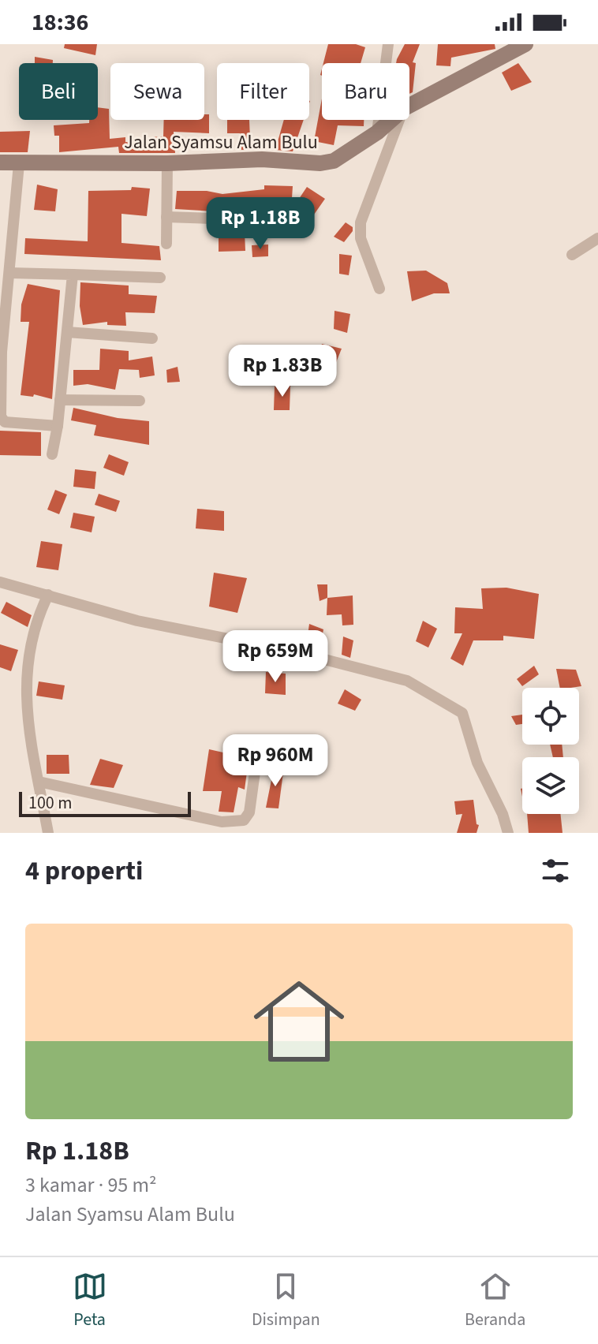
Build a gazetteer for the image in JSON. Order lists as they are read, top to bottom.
{
  "streets": {
    "street": ["Jalan Syamsu Alam Bulu"]
  },
  "scale_bar": "100 m",
  "page": {
    "status": "18:36",
    "chip": [
      "Beli",
      "Sewa",
      "Filter",
      "Baru"
    ],
    "price": [
      "Rp 1.18B",
      "Rp 1.83B",
      "Rp 659M",
      "Rp 960M"
    ],
    "scale": "100 m",
    "heading": "4 properti",
    "list": [
      {
        "name": "Rp 1.18B",
        "note": "3 kamar · 95 m² · Jalan Syamsu Alam Bulu"
      }
    ],
    "tabs": ["Peta", "Disimpan", "Beranda"]
  }
}
